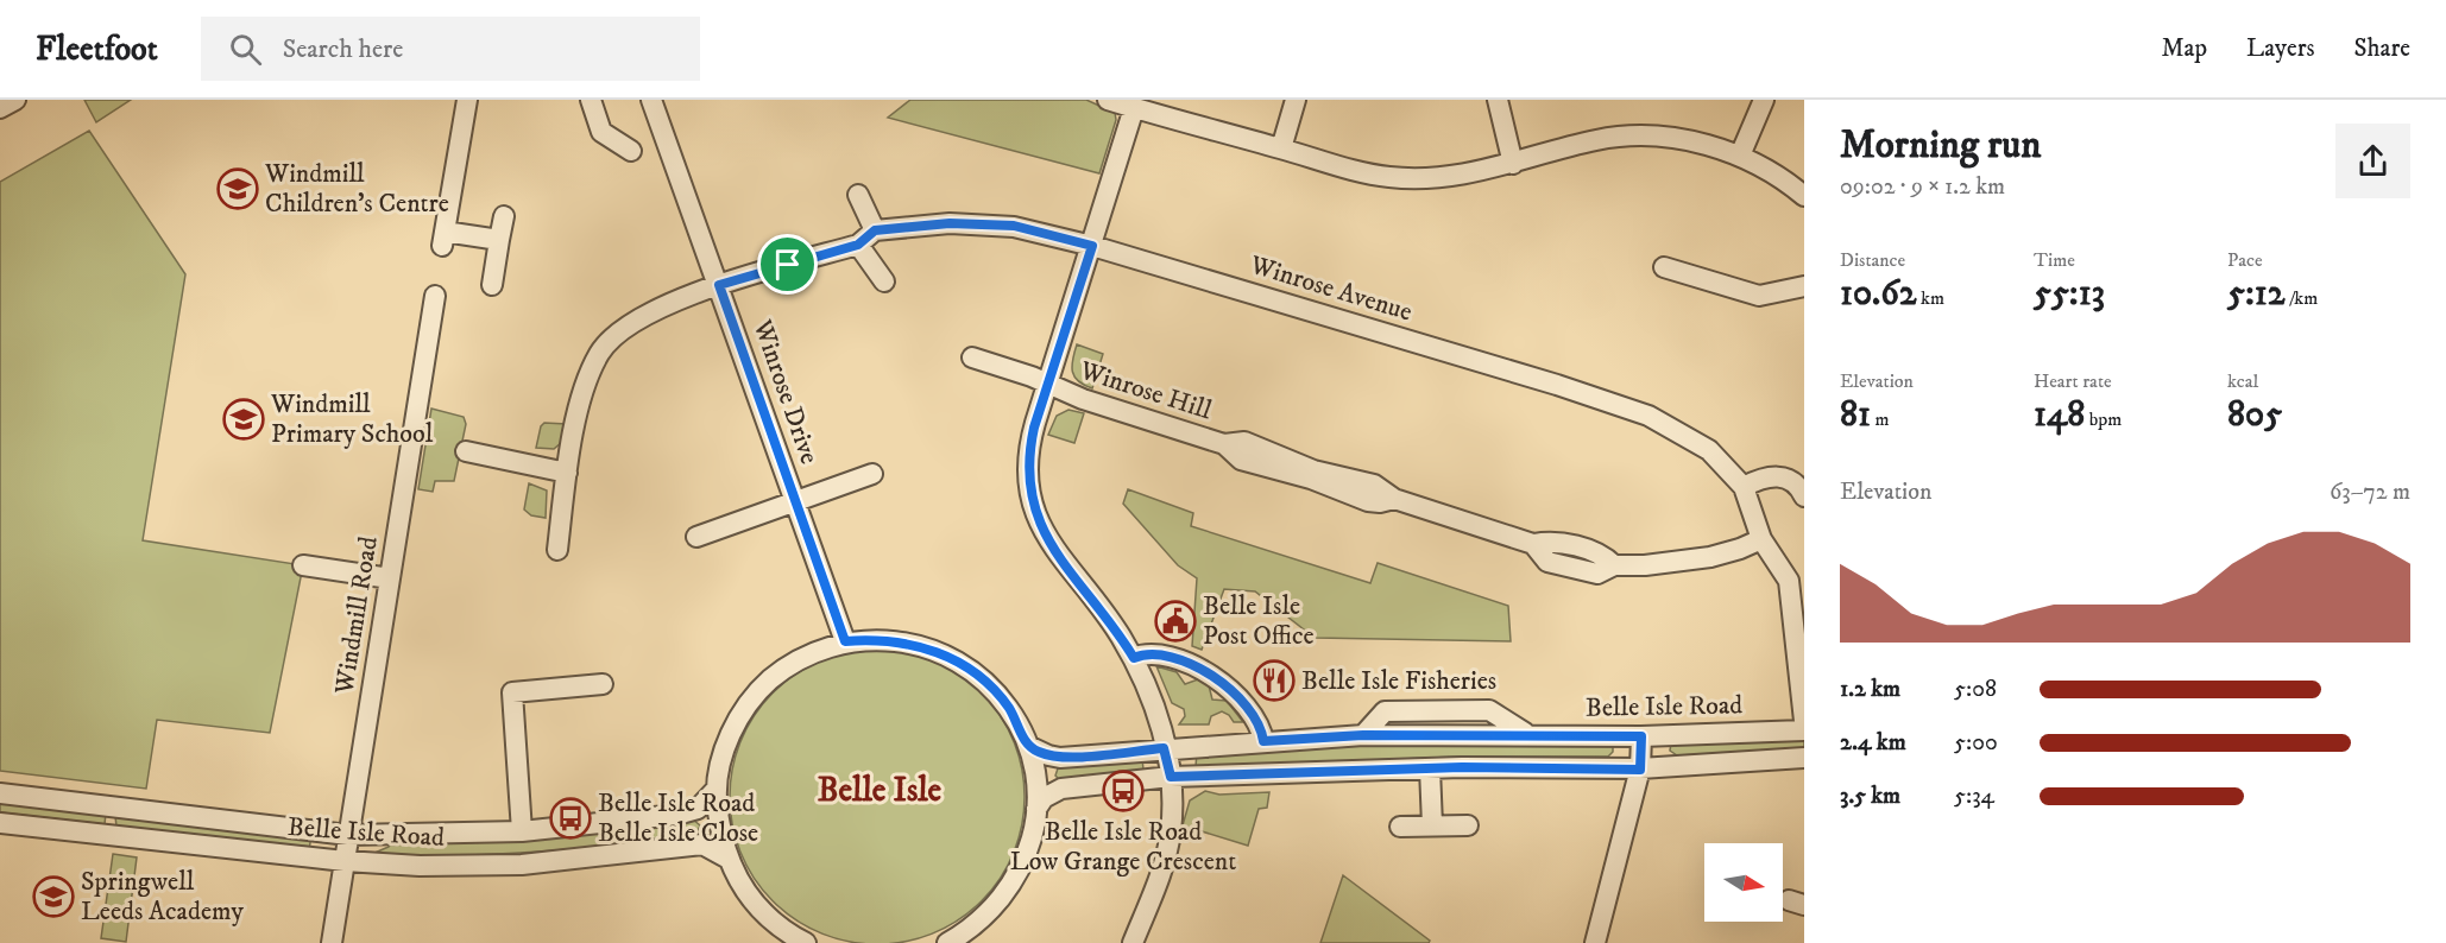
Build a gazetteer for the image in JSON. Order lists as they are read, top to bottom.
{
  "streets": {
    "street": [
      "Winrose Avenue",
      "Winrose Hill",
      "Winrose Drive",
      "Windmill Road",
      "Belle Isle Road"
    ]
  },
  "crossings": [
    ["Winrose Avenue", "Winrose Hill"],
    ["Windmill Road", "Belle Isle Road"]
  ],
  "districts": ["Belle Isle"],
  "places": {
    "school or university": ["Windmill Children's Centre", "Windmill Primary School", "Springwell Leeds Academy"],
    "public building": ["Belle Isle Post Office"],
    "restaurant": ["Belle Isle Fisheries"],
    "bus stop": ["Belle Isle Road Low Grange Crescent", "Belle Isle Road Belle Isle Close"]
  },
  "north": "right",
  "page": {
    "header": "Fleetfoot",
    "search": "Search here",
    "nav": ["Map", "Layers", "Share"],
    "heading": ["Morning run", "09:02 · 9 × 1.2 km"],
    "stats": [
      ["Distance", "10.62 km"],
      ["Time", "55:13"],
      ["Pace", "5:12 /km"],
      ["Elevation", "81 m"],
      ["Heart rate", "148 bpm"],
      ["kcal", "805"]
    ],
    "chart": ["Elevation", "63–72 m"],
    "list": [
      {
        "name": "1.2 km",
        "note": "5:08"
      },
      {
        "name": "2.4 km",
        "note": "5:00"
      },
      {
        "name": "3.5 km",
        "note": "5:34"
      }
    ]
  }
}
